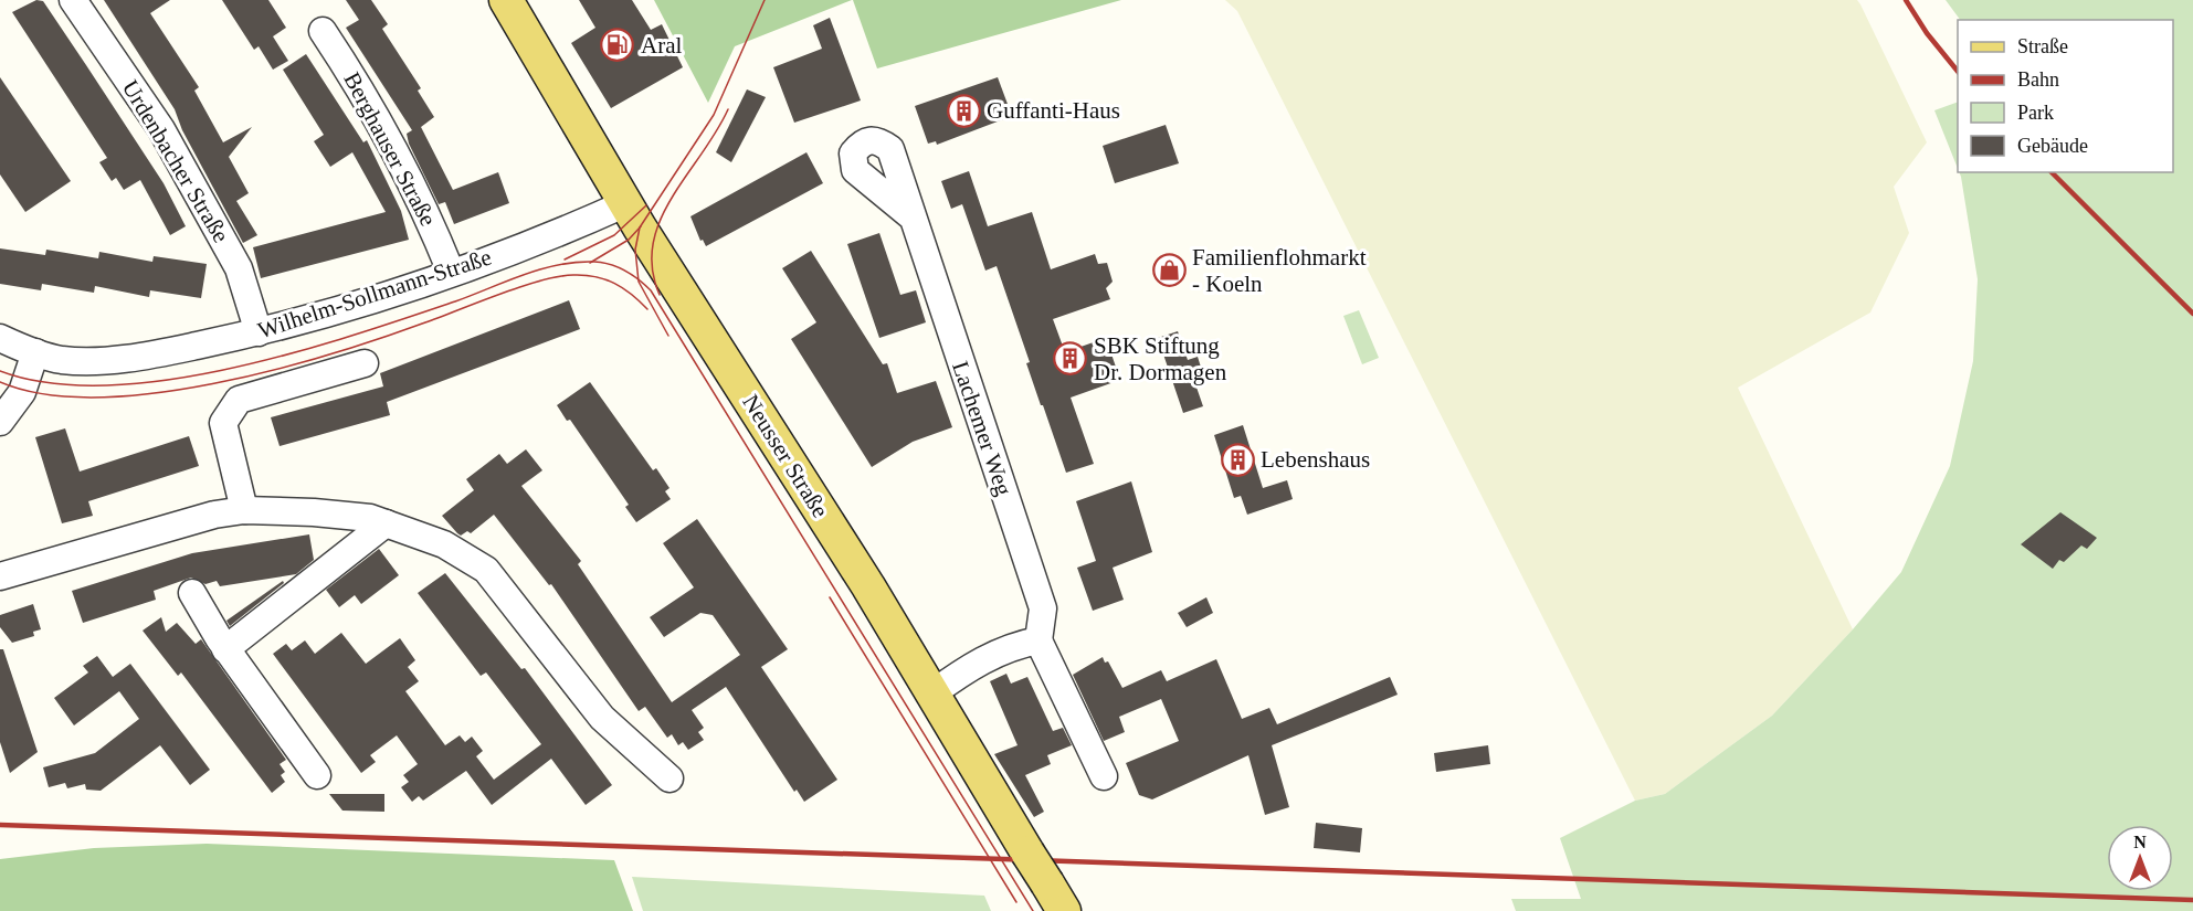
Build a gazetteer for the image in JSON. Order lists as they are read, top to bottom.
{
  "streets": {
    "main road": ["Neusser Straße"],
    "street": [
      "Berghauser Straße",
      "Urdenbacher Straße",
      "Wilhelm-Sollmann-Straße",
      "Lachemer Weg"
    ]
  },
  "crossings": [
    ["Berghauser Straße", "Wilhelm-Sollmann-Straße"],
    ["Urdenbacher Straße", "Wilhelm-Sollmann-Straße"],
    ["Wilhelm-Sollmann-Straße", "Neusser Straße"]
  ],
  "places": {
    "fuel station": ["Aral"],
    "building": ["Guffanti-Haus", "SBK Stiftung Dr. Dormagen", "Lebenshaus"],
    "shop": ["Familienflohmarkt - Koeln"]
  },
  "legend": [
    "Straße",
    "Bahn",
    "Park",
    "Gebäude"
  ],
  "north": "top"
}
